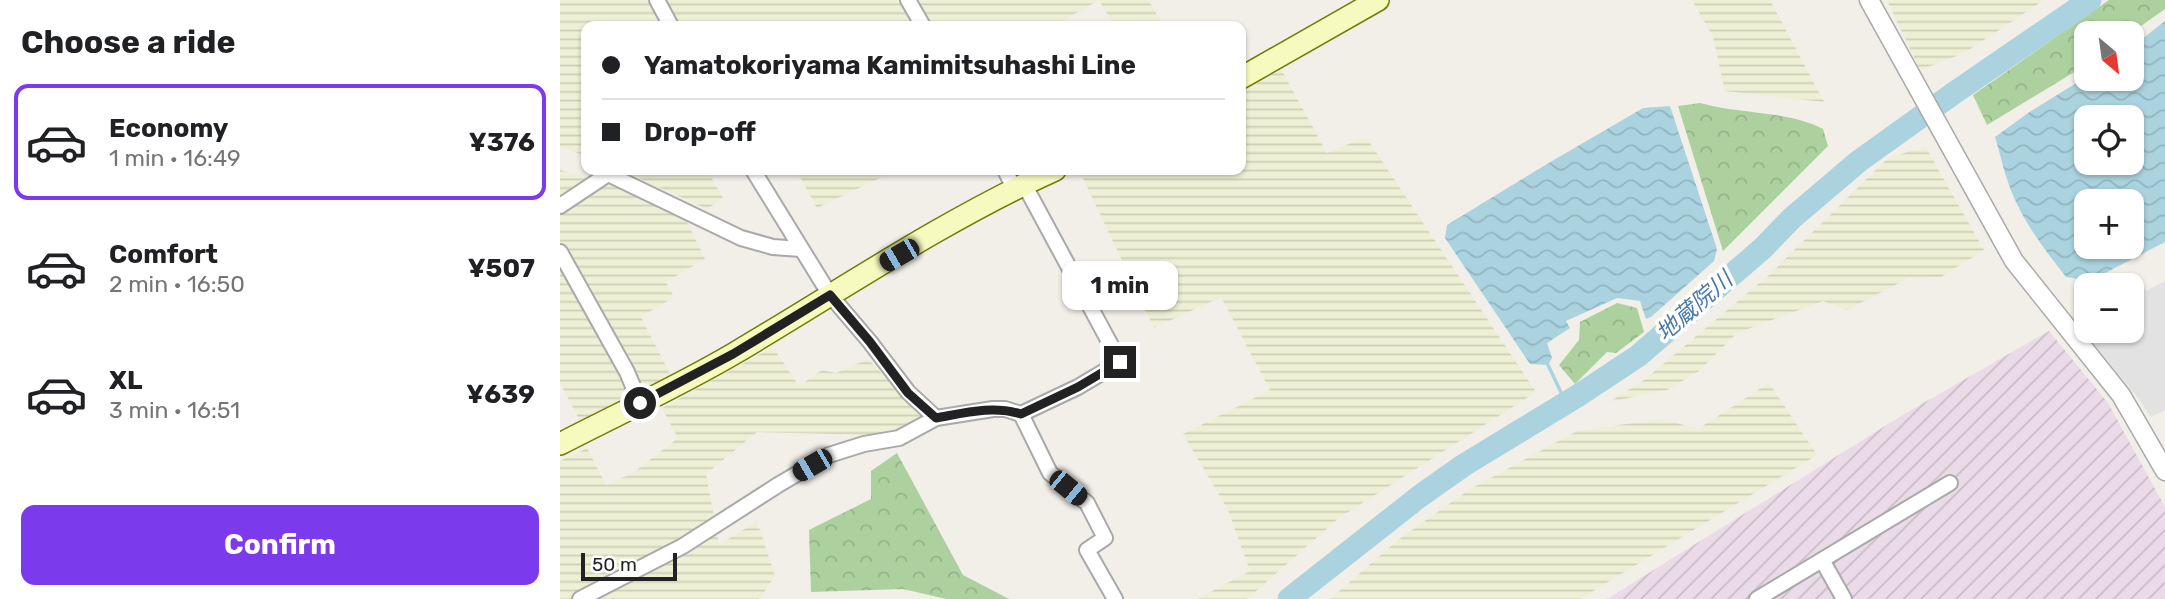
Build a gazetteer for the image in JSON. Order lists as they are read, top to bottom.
{
  "water": ["地蔵院川"],
  "scale_bar": "50 m",
  "north": "bottom right",
  "page": {
    "heading": "Choose a ride",
    "map_buttons": ["+", "−"],
    "banner": ["Yamatokoriyama Kamimitsuhashi Line", "Drop-off"],
    "list": [
      {
        "name": "Economy",
        "note": "1 min · 16:49",
        "value": "¥376"
      },
      {
        "name": "Comfort",
        "note": "2 min · 16:50",
        "value": "¥507"
      },
      {
        "name": "XL",
        "note": "3 min · 16:51",
        "value": "¥639"
      }
    ],
    "bubble": "1 min",
    "buttons": "Confirm",
    "scale": "50 m"
  }
}
